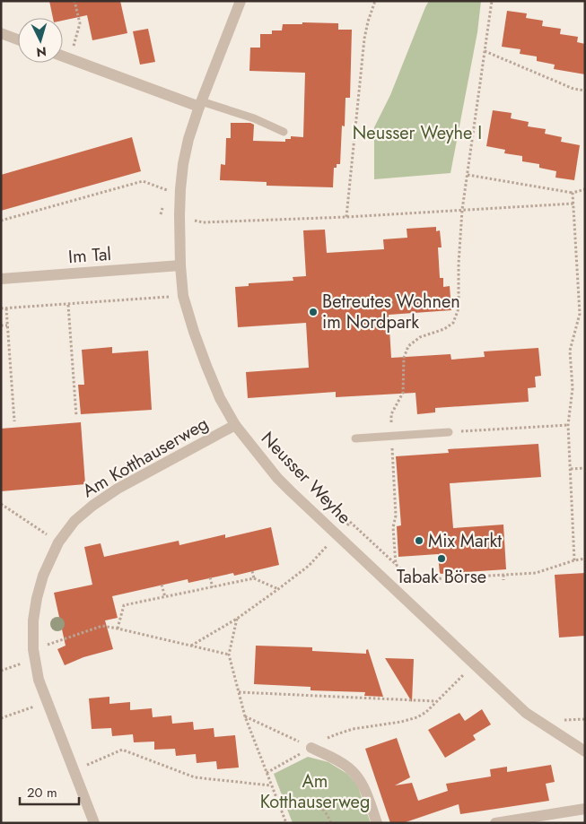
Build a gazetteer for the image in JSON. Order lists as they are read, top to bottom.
{
  "streets": {
    "street": ["Im Tal", "Am Kotthauserweg", "Neusser Weyhe"]
  },
  "crossings": [
    ["Im Tal", "Neusser Weyhe"],
    ["Am Kotthauserweg", "Neusser Weyhe"]
  ],
  "parks": ["Neusser Weyhe I", "Am Kotthauserweg"],
  "places": ["Betreutes Wohnen im Nordpark", "Mix Markt", "Tabak Börse"],
  "scale_bar": "20 m",
  "north": "bottom"
}
